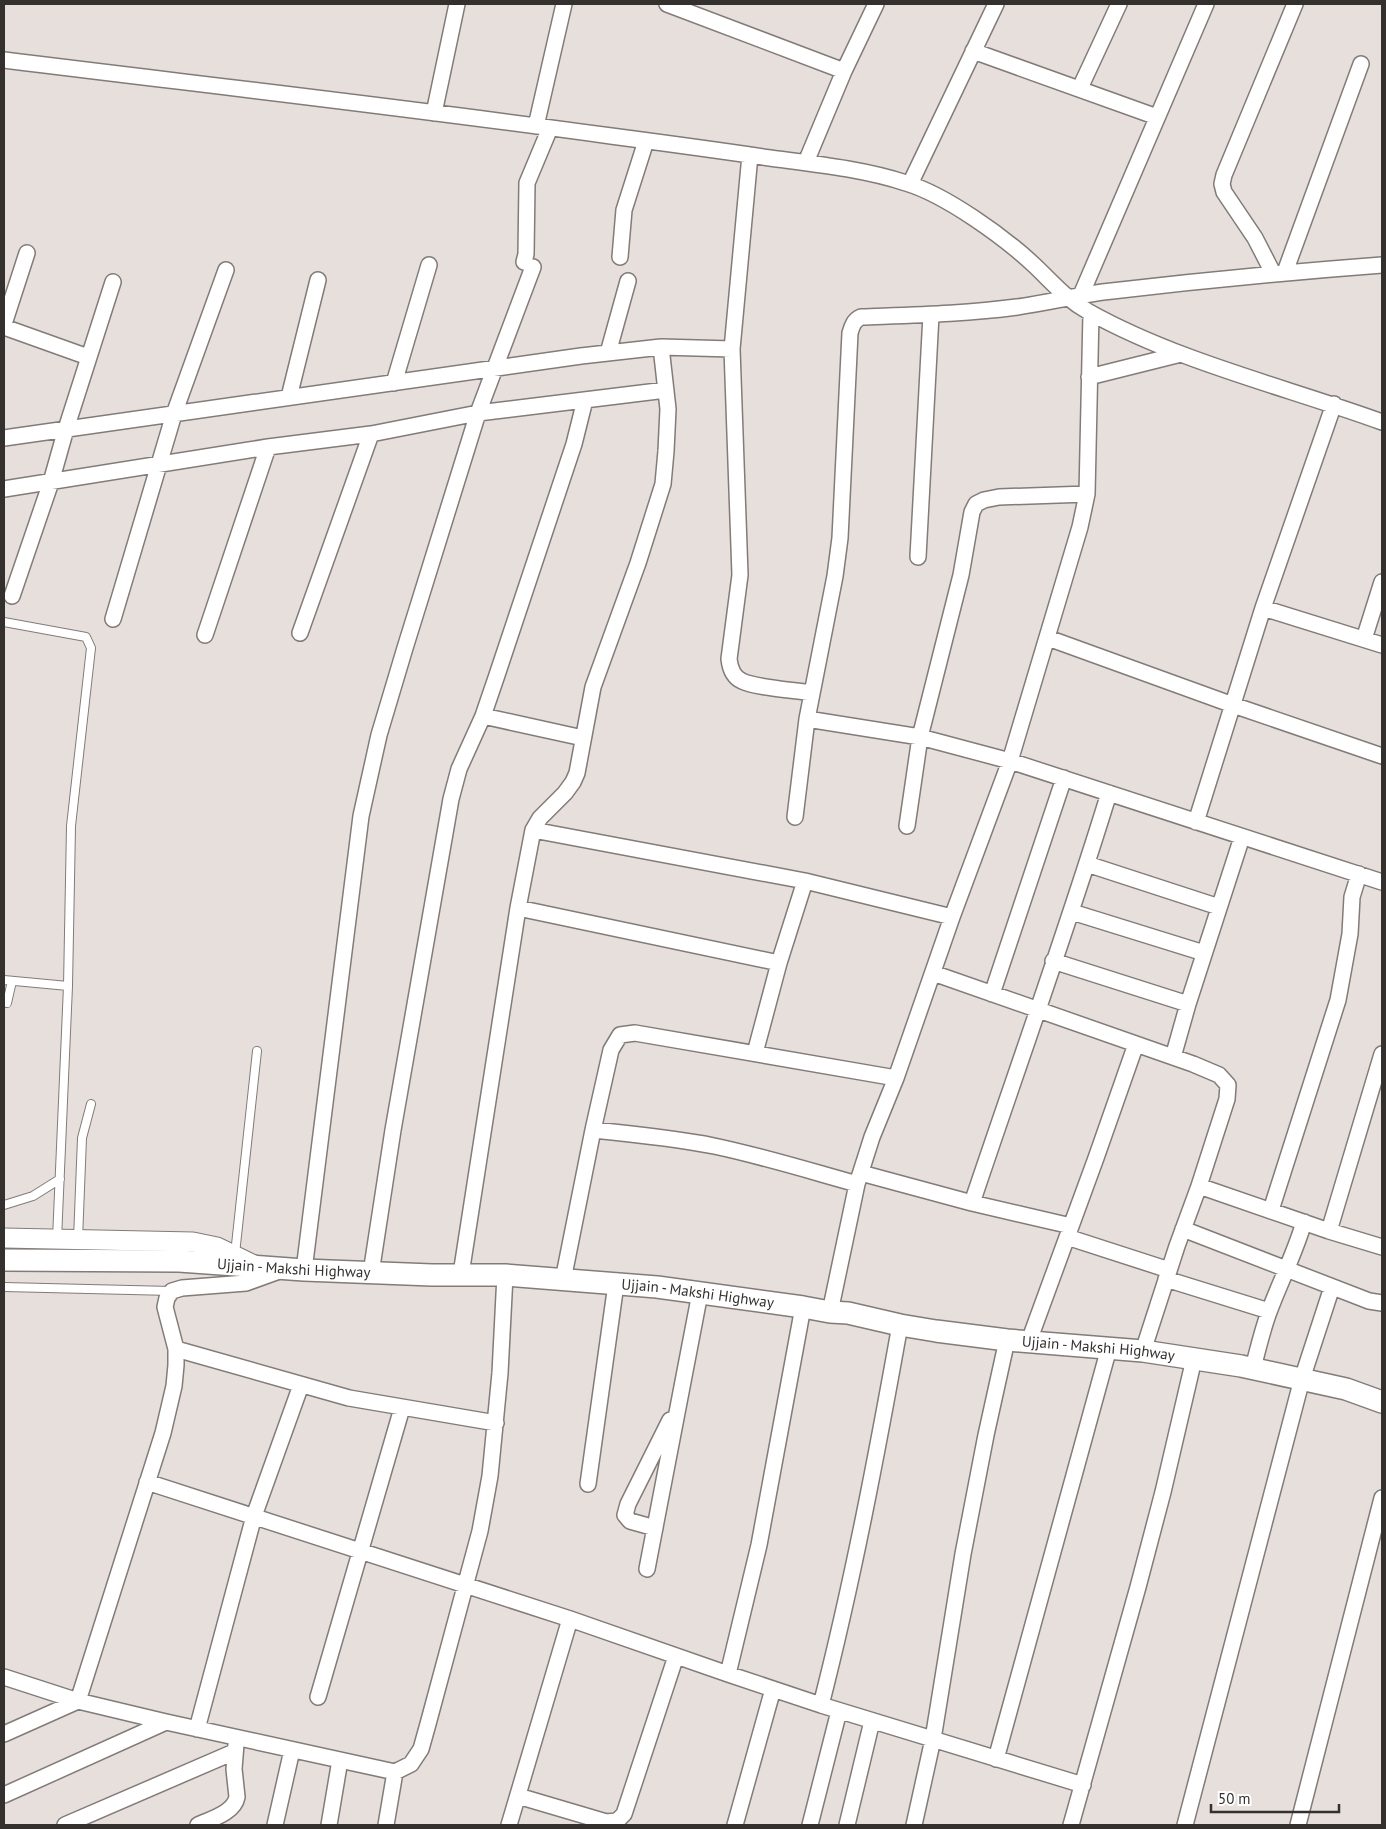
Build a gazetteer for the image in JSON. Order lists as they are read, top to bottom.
{
  "streets": {
    "main road": ["Ujjain - Makshi Highway"]
  },
  "scale_bar": "50 m"
}
